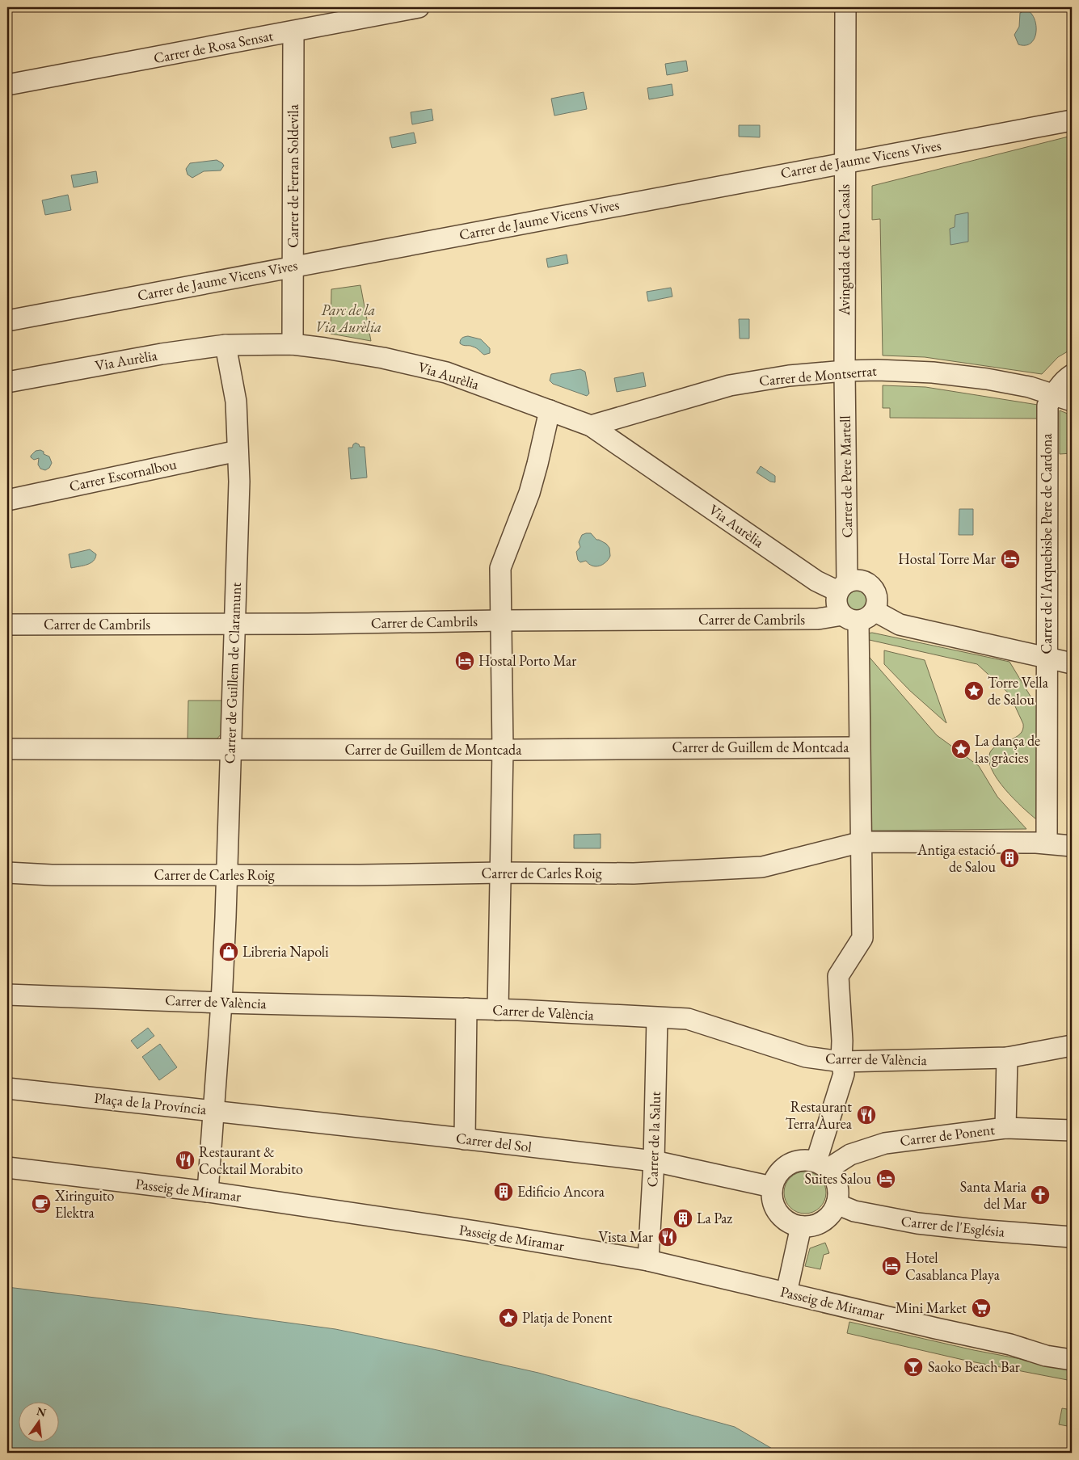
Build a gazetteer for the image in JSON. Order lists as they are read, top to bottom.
{
  "streets": {
    "street": [
      "Carrer de Rosa Sensat",
      "Carrer de Jaume Vicens Vives",
      "Carrer de Ferran Soldevila",
      "Avinguda de Pau Casals",
      "Via Aurèlia",
      "Carrer de Montserrat",
      "Carrer Escornalbou",
      "Carrer de Pere Martell",
      "Carrer de l'Arquebisbe Pere de Cardona",
      "Carrer de Cambrils",
      "Carrer de Guillem de Claramunt",
      "Carrer de Guillem de Montcada",
      "Carrer de Carles Roig",
      "Carrer de València",
      "Plaça de la Província",
      "Carrer de Ponent",
      "Carrer de la Salut",
      "Carrer del Sol",
      "Passeig de Miramar",
      "Carrer de l'Església"
    ]
  },
  "crossings": [
    ["Carrer de Rosa Sensat", "Carrer de Ferran Soldevila"],
    ["Carrer de Jaume Vicens Vives", "Carrer de Ferran Soldevila"],
    ["Carrer de Jaume Vicens Vives", "Avinguda de Pau Casals"],
    ["Carrer de Ferran Soldevila", "Via Aurèlia"],
    ["Avinguda de Pau Casals", "Carrer de Montserrat"],
    ["Avinguda de Pau Casals", "Carrer de Pere Martell"],
    ["Via Aurèlia", "Carrer de Montserrat"],
    ["Via Aurèlia", "Carrer de Pere Martell"],
    ["Via Aurèlia", "Carrer de Cambrils"],
    ["Via Aurèlia", "Carrer de Guillem de Claramunt"],
    ["Carrer de Montserrat", "Carrer de Pere Martell"],
    ["Carrer de Montserrat", "Carrer de l'Arquebisbe Pere de Cardona"],
    ["Carrer Escornalbou", "Carrer de Guillem de Claramunt"],
    ["Carrer de l'Arquebisbe Pere de Cardona", "Carrer de Carles Roig"],
    ["Carrer de Cambrils", "Carrer de Guillem de Claramunt"],
    ["Carrer de Guillem de Claramunt", "Carrer de Guillem de Montcada"],
    ["Carrer de Guillem de Claramunt", "Carrer de Carles Roig"],
    ["Carrer de Guillem de Claramunt", "Carrer de València"],
    ["Carrer de Guillem de Claramunt", "Plaça de la Província"],
    ["Carrer de València", "Plaça de la Província"],
    ["Carrer de València", "Carrer de la Salut"],
    ["Plaça de la Província", "Carrer del Sol"],
    ["Carrer de Ponent", "Carrer del Sol"],
    ["Carrer de Ponent", "Carrer de l'Església"],
    ["Carrer de la Salut", "Carrer del Sol"],
    ["Carrer de la Salut", "Passeig de Miramar"],
    ["Carrer del Sol", "Carrer de l'Església"]
  ],
  "parks": ["Parc de la Via Aurèlia"],
  "places": {
    "hotel": [
      "Hostal Torre Mar",
      "Hostal Porto Mar",
      "Suites Salou",
      "Hotel Casablanca Playa"
    ],
    "place": ["Torre Vella de Salou", "La dança de las gràcies", "Platja de Ponent"],
    "building": ["Antiga estació de Salou", "Edificio Ancora", "La Paz"],
    "shop": ["Libreria Napoli"],
    "restaurant": ["Restaurant Terra Àurea", "Restaurant & Cocktail Morabito", "Vista Mar"],
    "church": ["Santa Maria del Mar"],
    "cafe": ["Xiringuito Elektra"],
    "supermarket": ["Mini Market"],
    "bar": ["Saoko Beach Bar"]
  },
  "north": "top"
}
